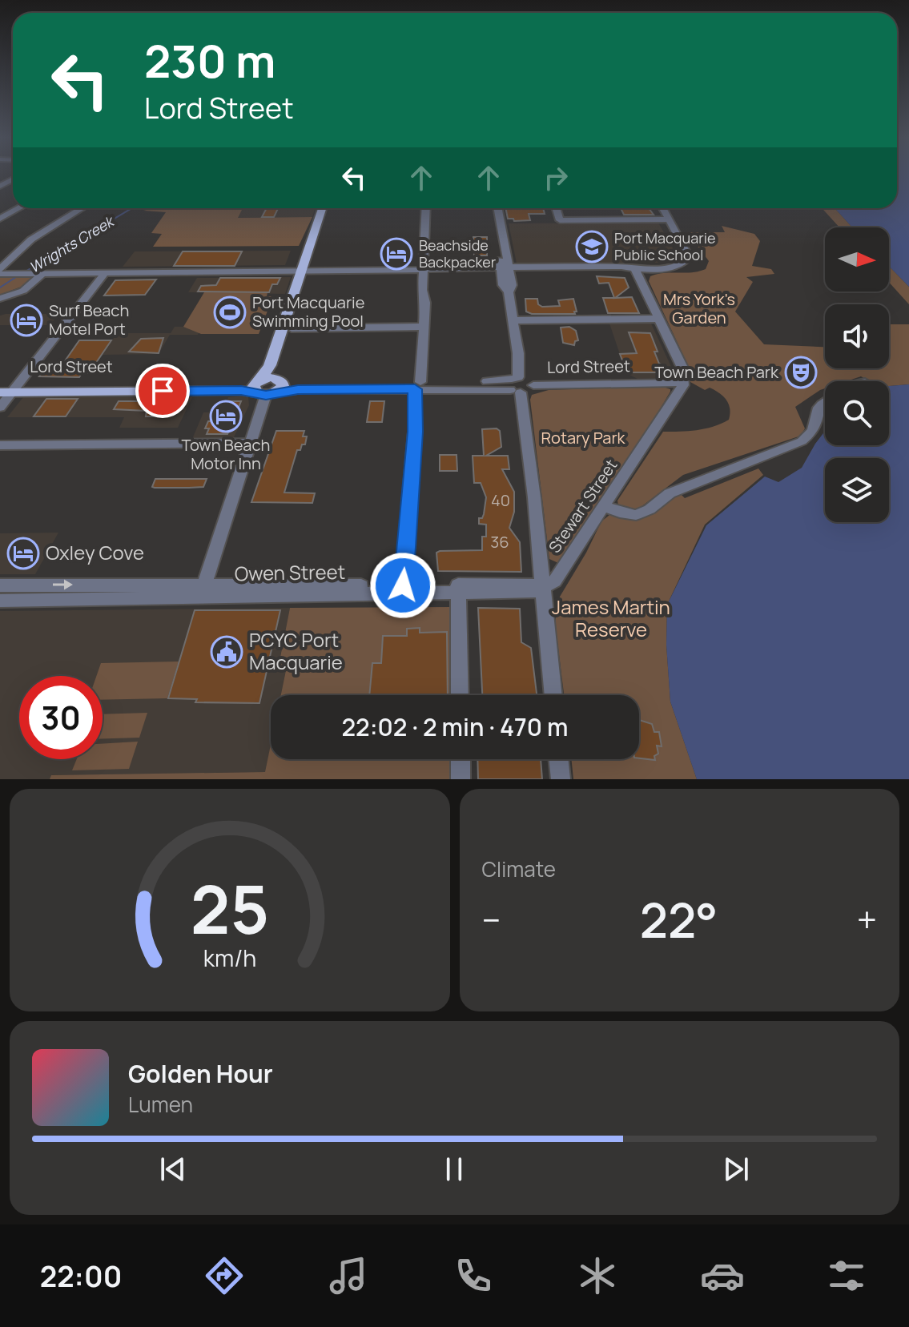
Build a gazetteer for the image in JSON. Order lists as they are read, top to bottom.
{
  "streets": {
    "main road": ["Lord Street"],
    "street": ["Stewart Street", "Owen Street"]
  },
  "crossings": [
    ["Lord Street", "Stewart Street"],
    ["Stewart Street", "Owen Street"]
  ],
  "water": ["Wrights Creek"],
  "parks": ["Mrs York's Garden", "Rotary Park", "James Martin Reserve"],
  "places": {
    "school or university": ["Port Macquarie Public School"],
    "hotel": [
      "Beachside Backpacker",
      "Surf Beach Motel Port",
      "Town Beach Motor Inn",
      "Oxley Cove"
    ],
    "sports": ["Port Macquarie Swimming Pool"],
    "theatre": ["Town Beach Park"],
    "public building": ["PCYC Port Macquarie"]
  },
  "house_numbers": ["40", "36"],
  "north": "right",
  "page": {
    "turn": ["230 m", "Lord Street"],
    "limit": "30",
    "trip": "22:02 · 2 min · 470 m",
    "tile": "Climate",
    "heat": ["−", "22°", "+"],
    "song": ["Golden Hour", "Lumen"],
    "tabs": "22:00",
    "gauge": ["25", "km/h"]
  }
}
